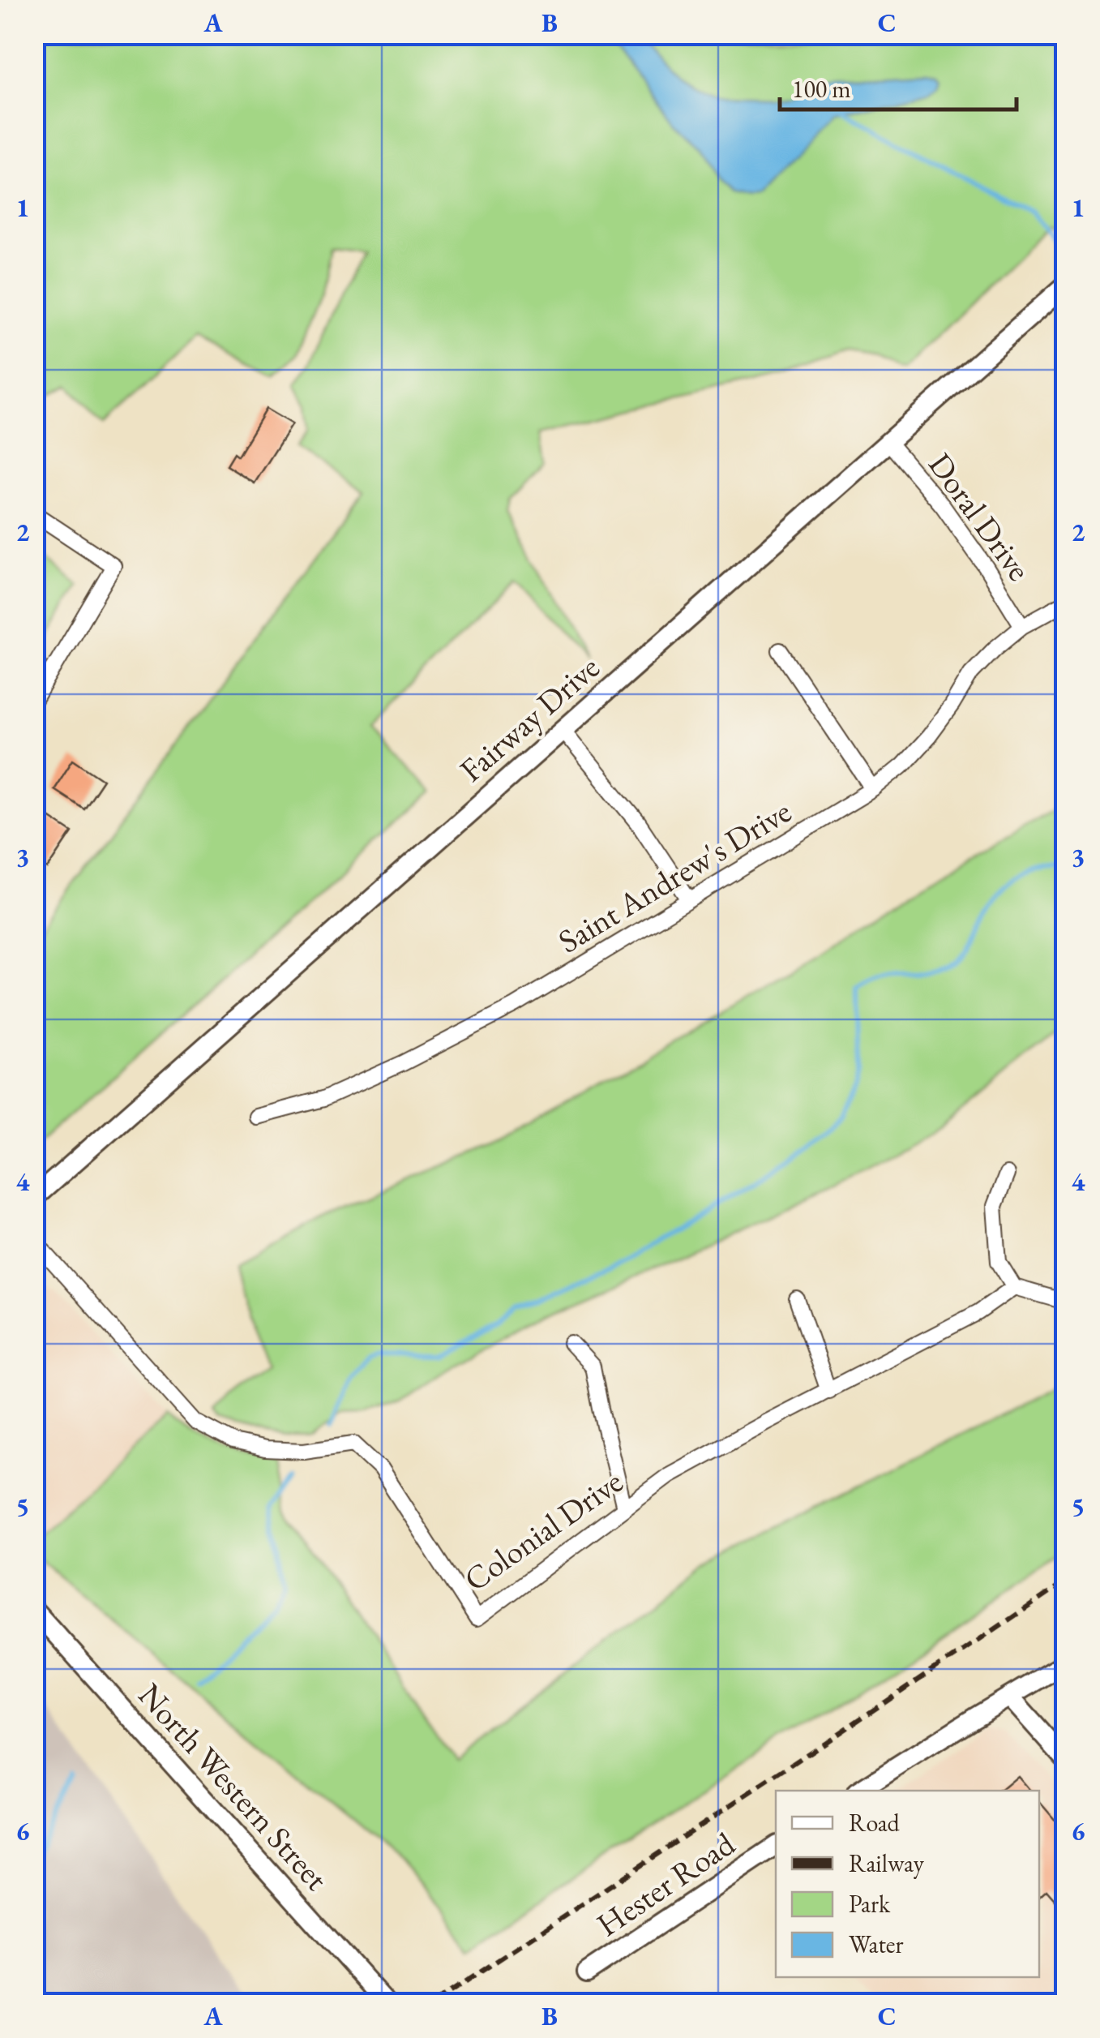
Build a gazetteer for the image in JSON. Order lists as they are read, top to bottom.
{
  "streets": {
    "main road": ["Fairway Drive", "North Western Street", "Hester Road"],
    "street": ["Doral Drive", "Saint Andrew's Drive", "Colonial Drive"]
  },
  "crossings": [
    ["Doral Drive", "Fairway Drive"],
    ["Doral Drive", "Saint Andrew's Drive"]
  ],
  "legend": [
    "Road",
    "Railway",
    "Park",
    "Water"
  ],
  "scale_bar": "100 m",
  "grid": {
    "columns": ["A", "B", "C"],
    "rows": [
      "1",
      "2",
      "3",
      "4",
      "5",
      "6"
    ]
  }
}
